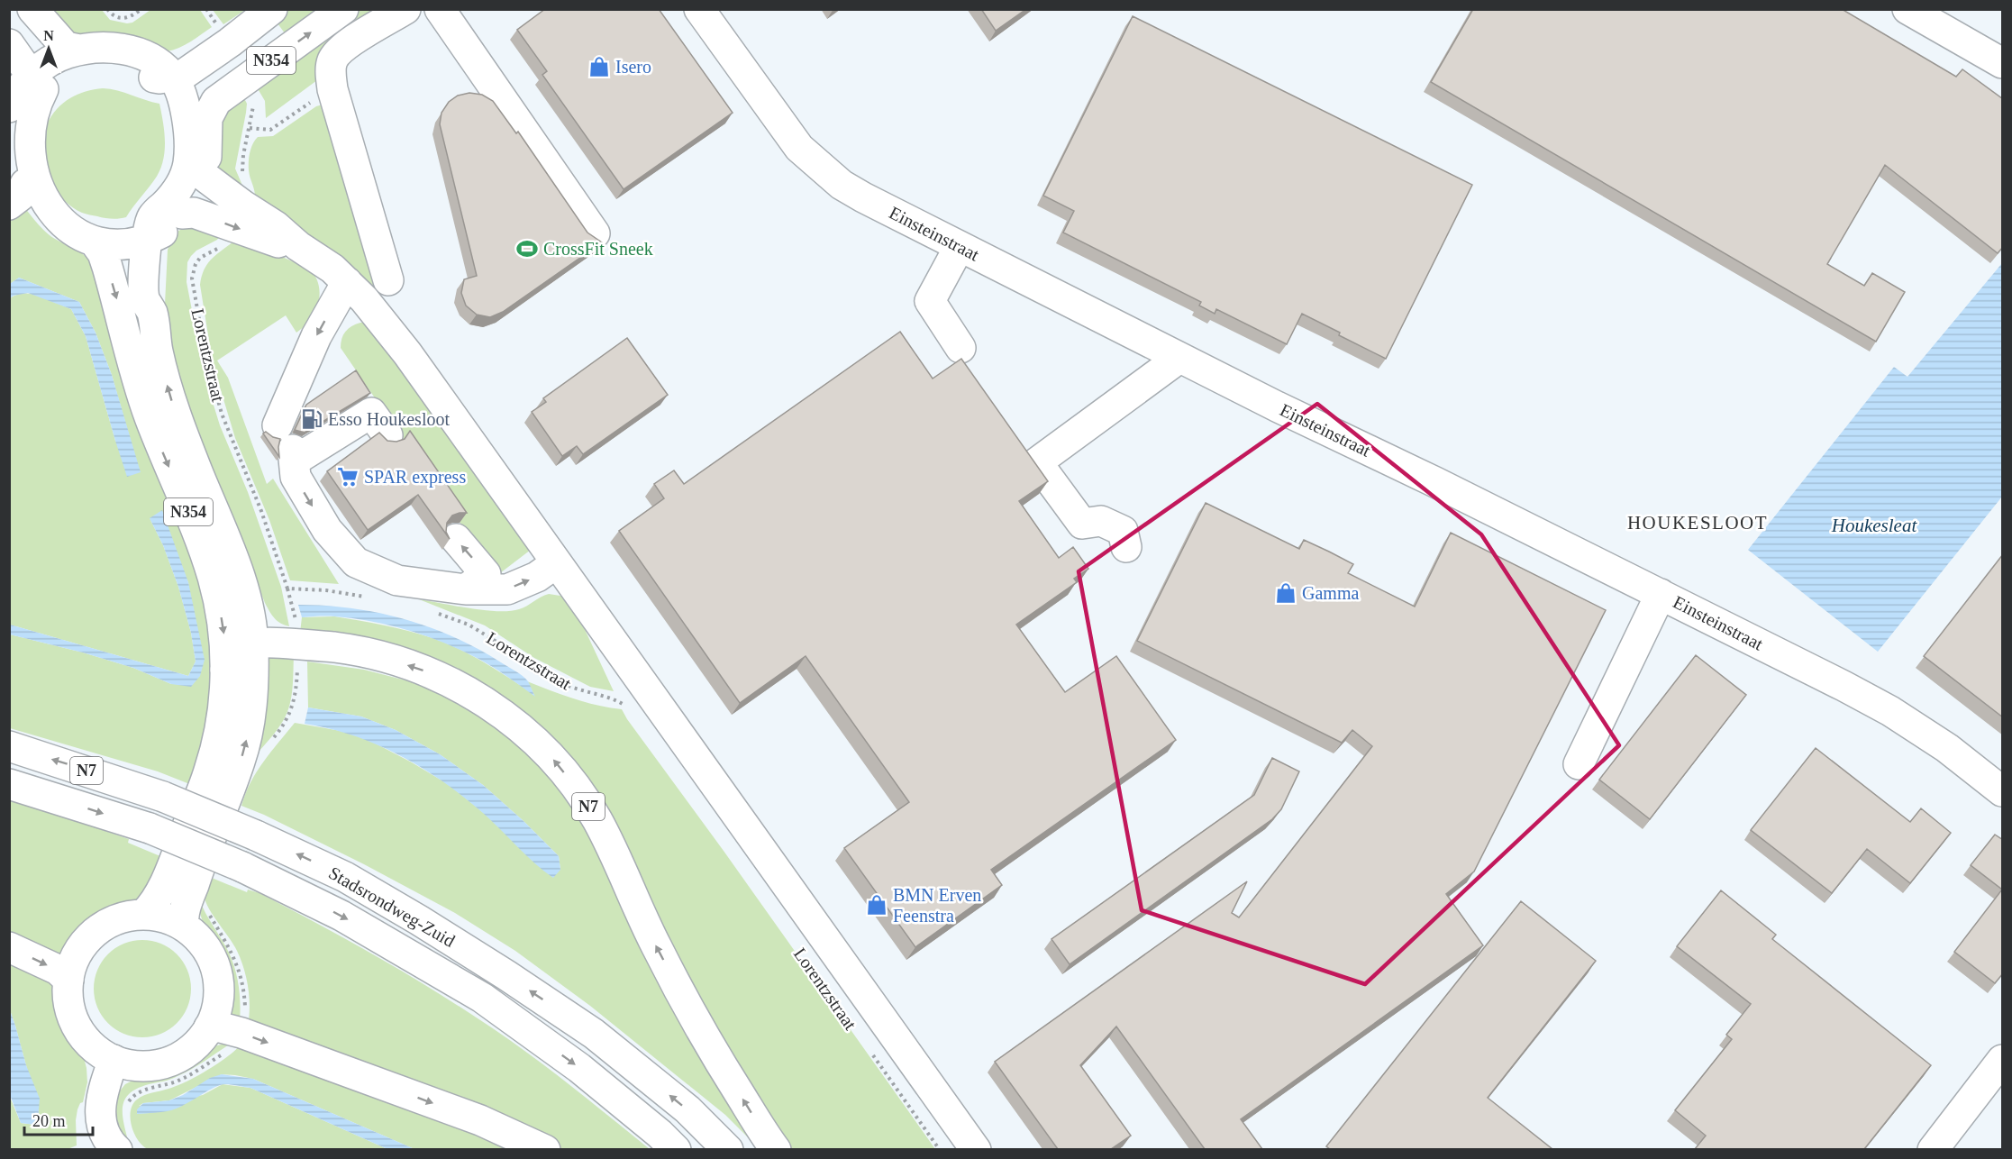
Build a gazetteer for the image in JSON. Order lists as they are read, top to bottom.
{
  "streets": {
    "main road": [
      "N354",
      "Einsteinstraat",
      "Lorentzstraat",
      "N7",
      "Stadsrondweg-Zuid"
    ]
  },
  "crossings": [
    ["N354", "Lorentzstraat"],
    ["N354", "N7"]
  ],
  "districts": ["HOUKESLOOT"],
  "water": ["Houkesleat"],
  "places": {
    "shop": ["Isero", "Gamma", "BMN Erven Feenstra"],
    "sports": ["CrossFit Sneek"],
    "fuel station": ["Esso Houkesloot"],
    "supermarket": ["SPAR express"]
  },
  "scale_bar": "20 m",
  "north": "top"
}
